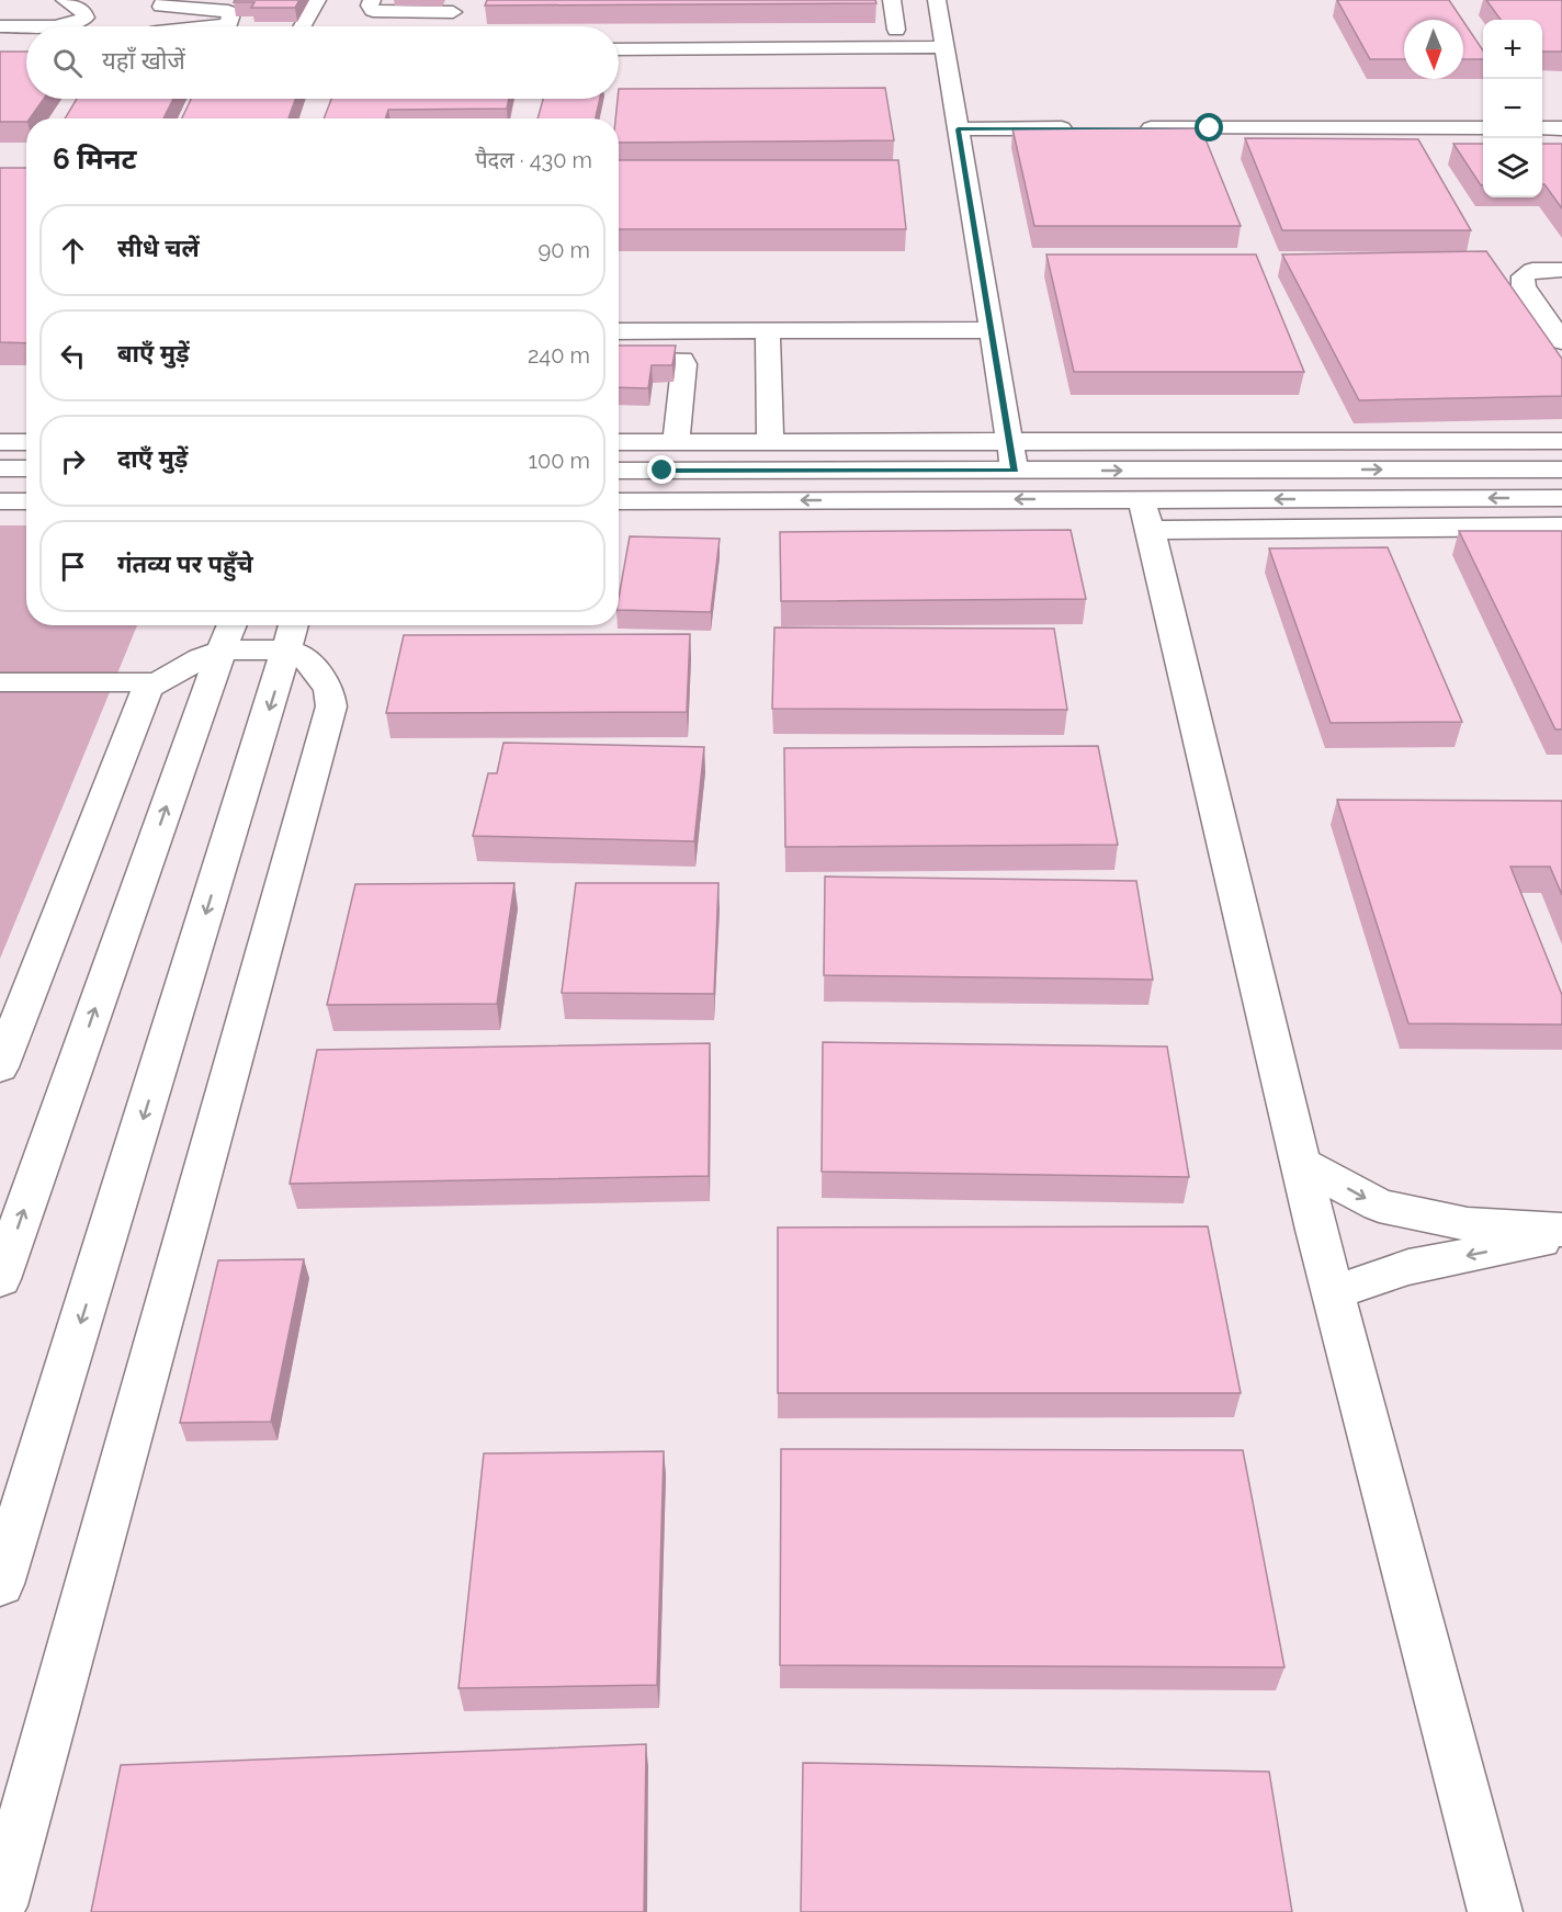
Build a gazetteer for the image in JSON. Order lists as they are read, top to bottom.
{
  "north": "bottom",
  "page": {
    "map_buttons": ["+", "−"],
    "search": "यहाँ खोजें",
    "heading": ["6 मिनट", "पैदल · 430 m"],
    "list": [
      ["सीधे चलें", "90 m"],
      ["बाएँ मुड़ें", "240 m"],
      ["दाएँ मुड़ें", "100 m"],
      "गंतव्य पर पहुँचे"
    ]
  }
}
